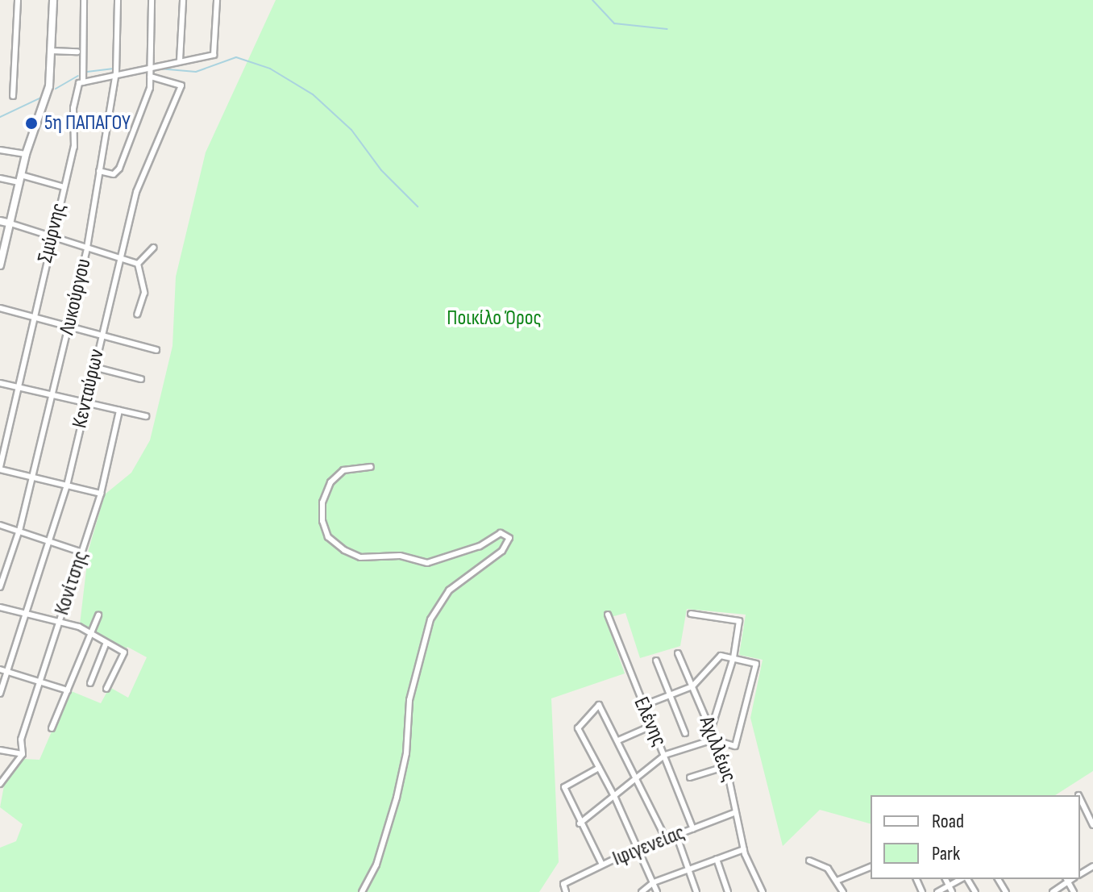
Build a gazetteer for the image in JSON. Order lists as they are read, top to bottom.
{
  "streets": {
    "street": [
      "Σμύρνης",
      "Λυκούργου",
      "Κενταύρων",
      "Κονίτσης",
      "Ελένης",
      "Αχιλλέως",
      "Ιφιγενείας"
    ]
  },
  "crossings": [
    ["Ελένης", "Ιφιγενείας"],
    ["Αχιλλέως", "Ιφιγενείας"]
  ],
  "parks": ["Ποικίλο Όρος"],
  "places": ["5η ΠΑΠΑΓΟΥ"],
  "legend": ["Road", "Park"]
}
